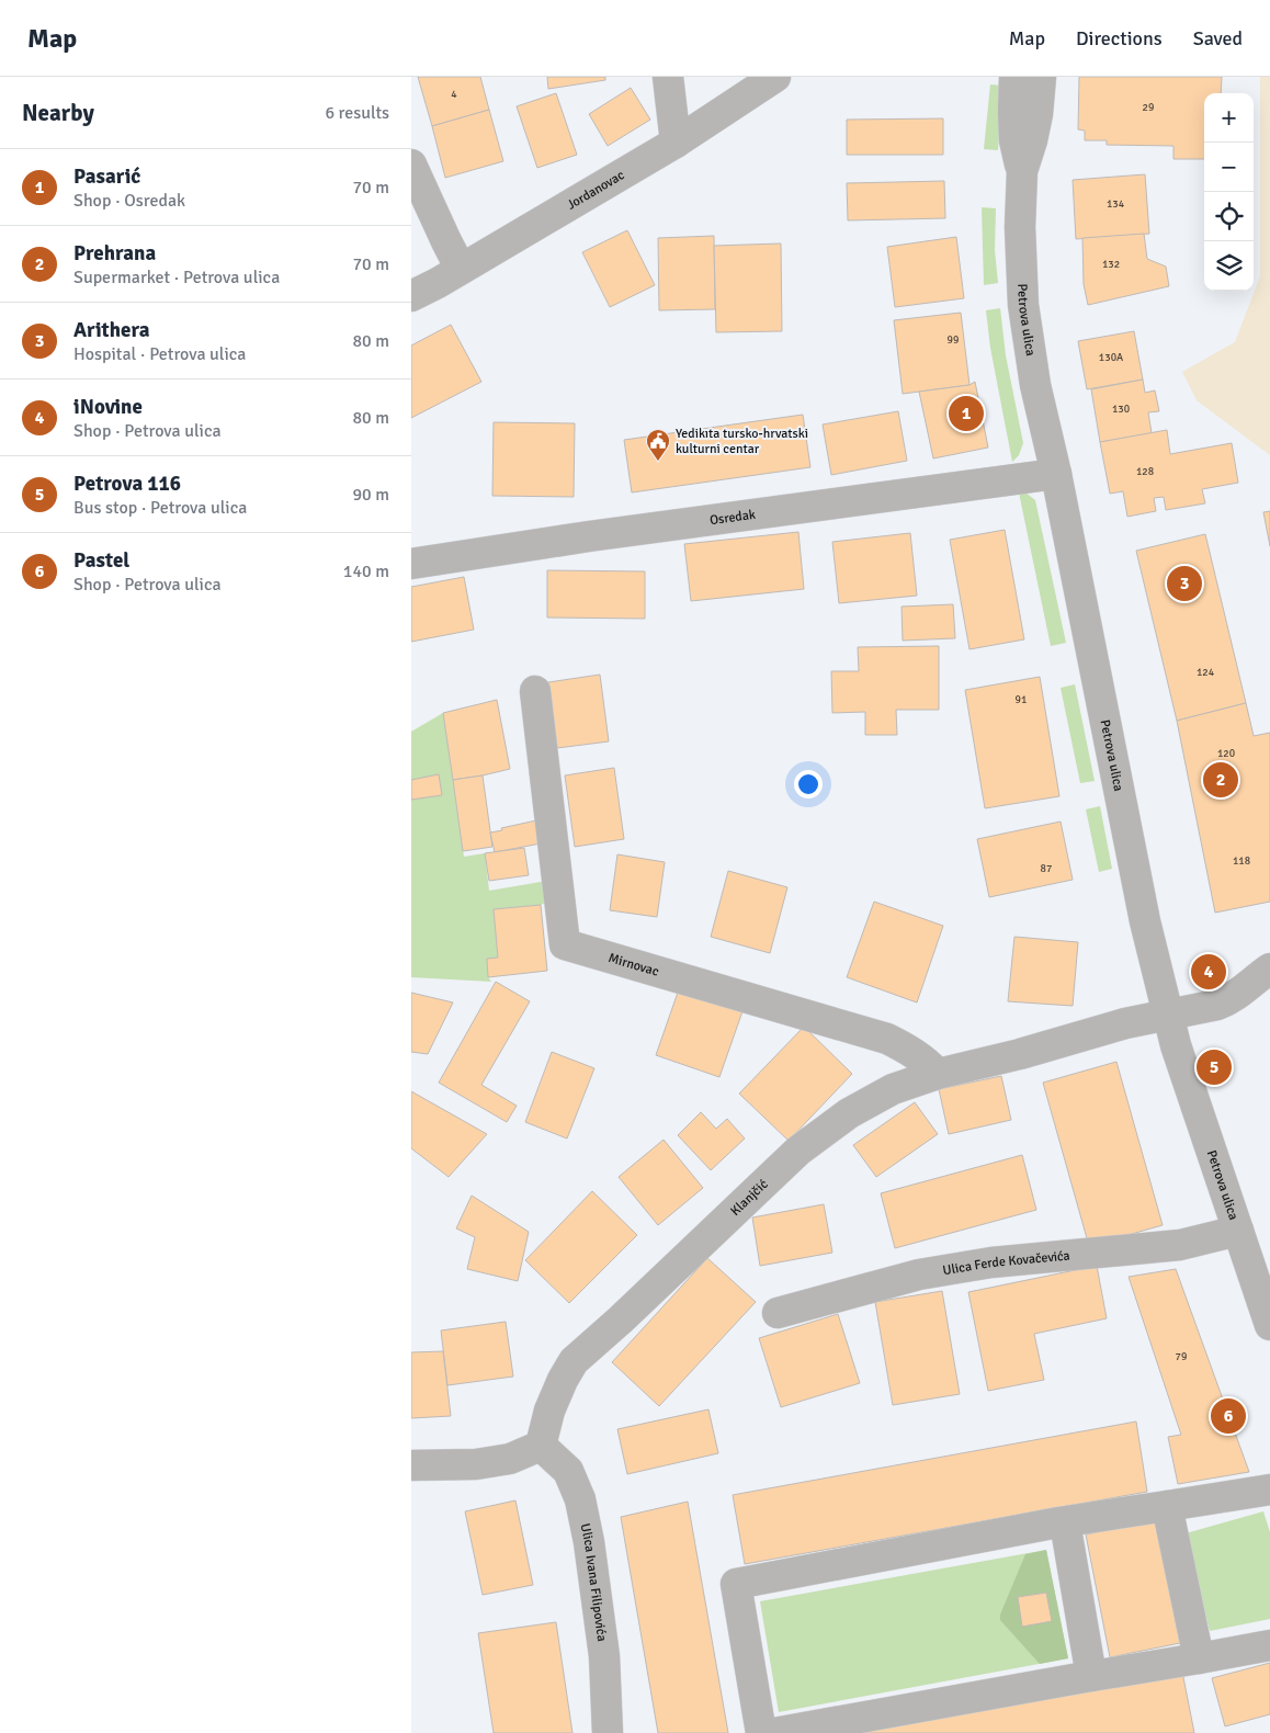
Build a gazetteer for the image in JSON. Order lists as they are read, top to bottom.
{
  "streets": {
    "street": [
      "Jordanovac",
      "Petrova ulica",
      "Osredak",
      "Mirnovac",
      "Klanjčić",
      "Ulica Ferde Kovačevića",
      "Ulica Ivana Filipovića"
    ]
  },
  "crossings": [
    ["Petrova ulica", "Osredak"],
    ["Petrova ulica", "Klanjčić"],
    ["Petrova ulica", "Ulica Ferde Kovačevića"],
    ["Mirnovac", "Klanjčić"],
    ["Klanjčić", "Ulica Ivana Filipovića"]
  ],
  "places": {
    "public building": ["Yedikıta tursko-hrvatski kulturni centar"]
  },
  "house_numbers": [
    "4",
    "29",
    "134",
    "132",
    "99",
    "130A",
    "130",
    "128",
    "124",
    "91",
    "120",
    "118",
    "87",
    "79"
  ],
  "page": {
    "header": "Map",
    "nav": ["Map", "Directions", "Saved"],
    "heading": ["Nearby", "6 results"],
    "map_buttons": ["+", "−"],
    "list": [
      {
        "mark": "1",
        "name": "Pasarić",
        "note": "Shop · Osredak",
        "value": "70 m"
      },
      {
        "mark": "2",
        "name": "Prehrana",
        "note": "Supermarket · Petrova ulica",
        "value": "70 m"
      },
      {
        "mark": "3",
        "name": "Arithera",
        "note": "Hospital · Petrova ulica",
        "value": "80 m"
      },
      {
        "mark": "4",
        "name": "iNovine",
        "note": "Shop · Petrova ulica",
        "value": "80 m"
      },
      {
        "mark": "5",
        "name": "Petrova 116",
        "note": "Bus stop · Petrova ulica",
        "value": "90 m"
      },
      {
        "mark": "6",
        "name": "Pastel",
        "note": "Shop · Petrova ulica",
        "value": "140 m"
      }
    ],
    "pins": [
      "1",
      "3",
      "2",
      "4",
      "5",
      "6"
    ]
  }
}
